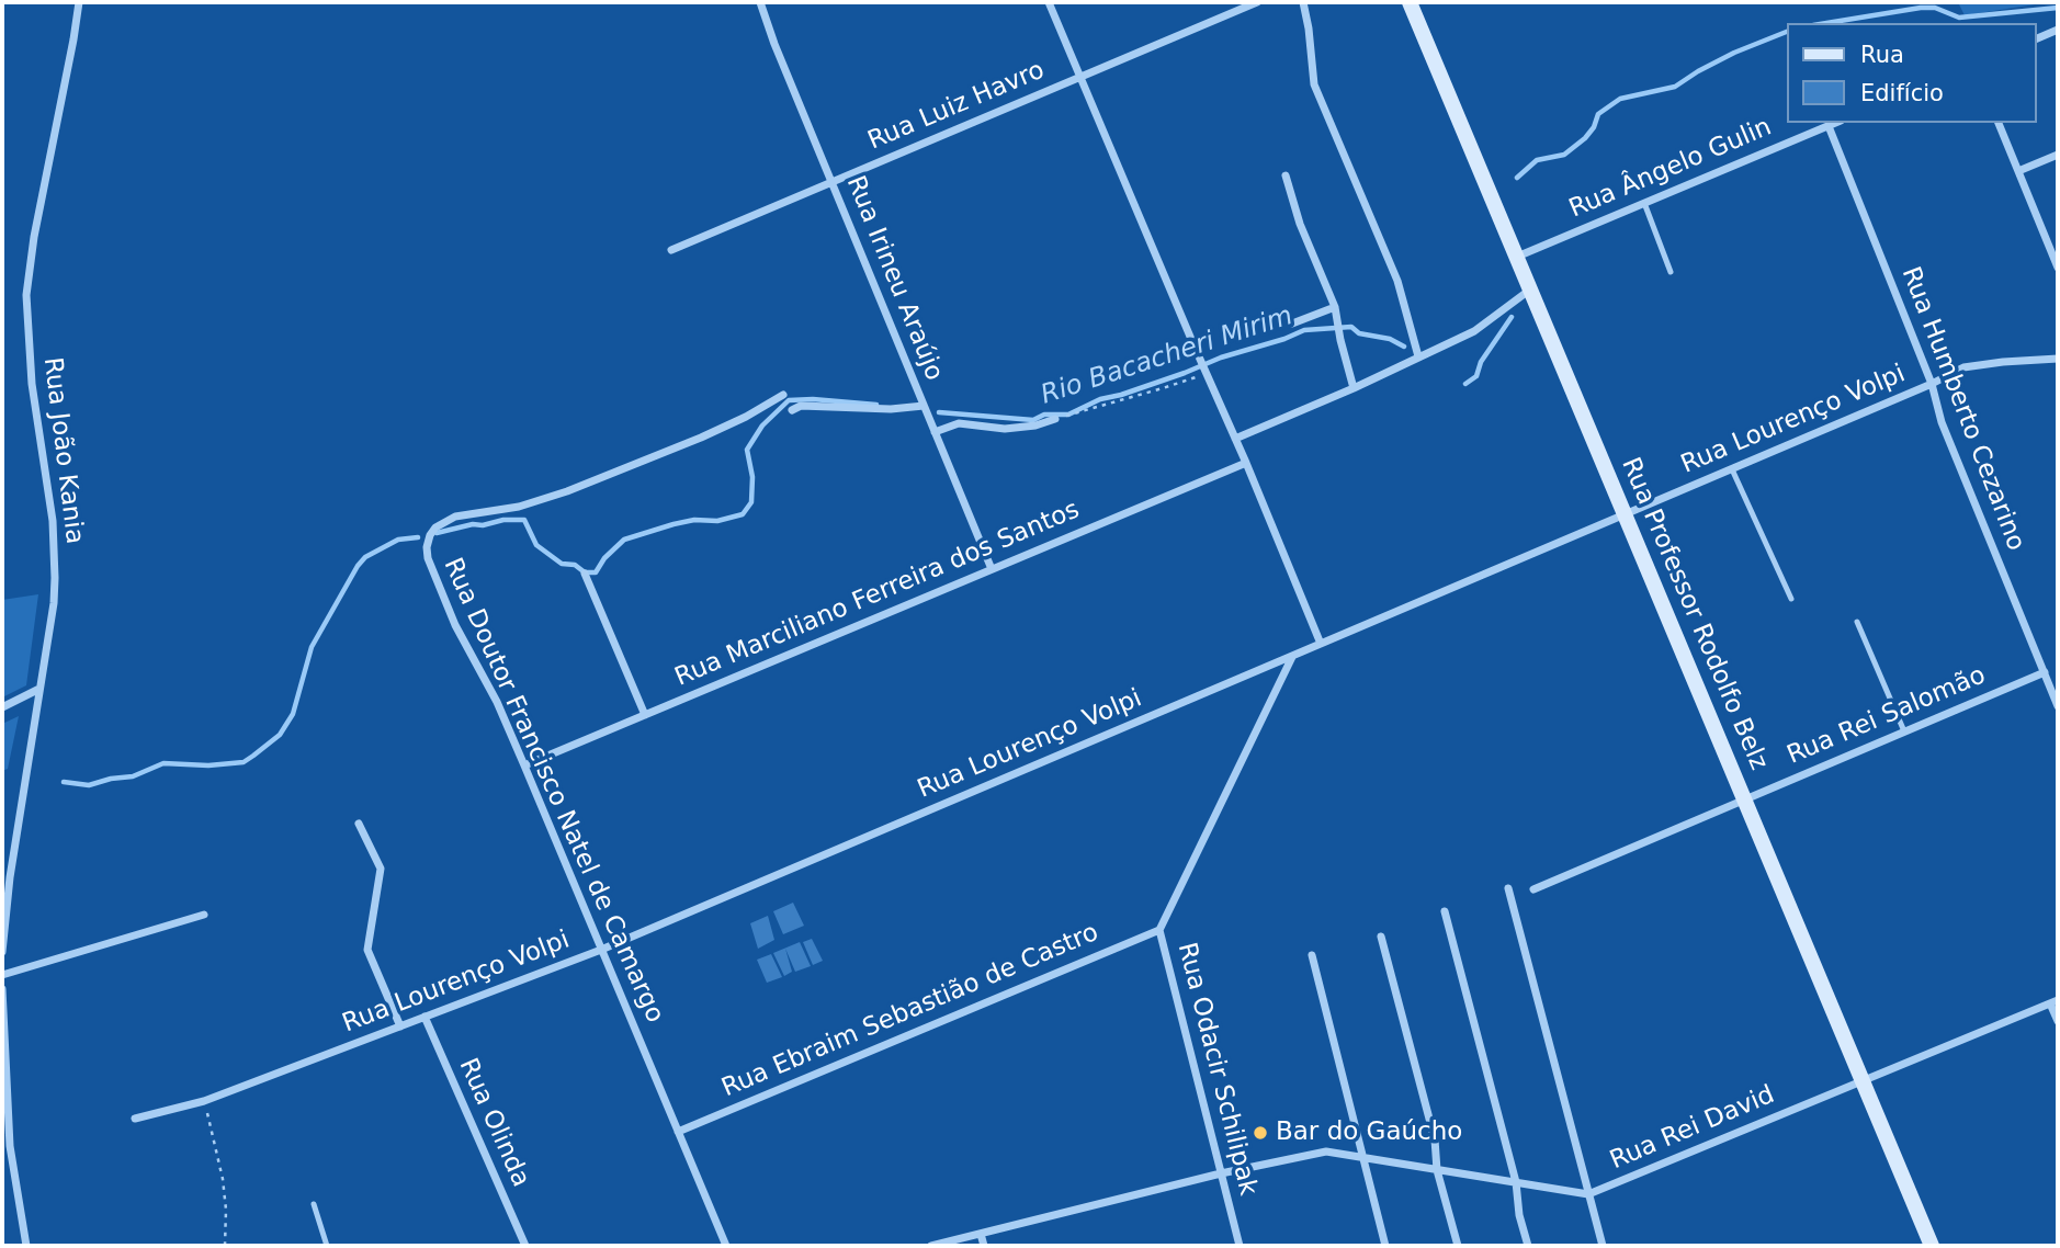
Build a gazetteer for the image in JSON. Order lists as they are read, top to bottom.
{
  "streets": {
    "street": [
      "Rua Luiz Havro",
      "Rua Ângelo Gulin",
      "Rua Irineu Araújo",
      "Rua Humberto Cezarino",
      "Rua Lourenço Volpi",
      "Rua João Kania",
      "Rua Marciliano Ferreira dos Santos",
      "Rua Professor Rodolfo Belz",
      "Rua Rei Salomão",
      "Rua Doutor Francisco Natel de Camargo",
      "Rua Ebraim Sebastião de Castro",
      "Rua Odacir Schilipak",
      "Rua Olinda",
      "Rua Rei David"
    ]
  },
  "crossings": [
    ["Rua Luiz Havro", "Rua Irineu Araújo"],
    ["Rua Ângelo Gulin", "Rua Humberto Cezarino"],
    ["Rua Ângelo Gulin", "Rua Professor Rodolfo Belz"],
    ["Rua Irineu Araújo", "Rua Marciliano Ferreira dos Santos"],
    ["Rua Humberto Cezarino", "Rua Lourenço Volpi"],
    ["Rua Humberto Cezarino", "Rua Rei Salomão"],
    ["Rua Lourenço Volpi", "Rua Professor Rodolfo Belz"],
    ["Rua Lourenço Volpi", "Rua Doutor Francisco Natel de Camargo"],
    ["Rua Lourenço Volpi", "Rua Odacir Schilipak"],
    ["Rua Lourenço Volpi", "Rua Olinda"],
    ["Rua Marciliano Ferreira dos Santos", "Rua Doutor Francisco Natel de Camargo"],
    ["Rua Professor Rodolfo Belz", "Rua Rei Salomão"],
    ["Rua Professor Rodolfo Belz", "Rua Rei David"],
    ["Rua Doutor Francisco Natel de Camargo", "Rua Ebraim Sebastião de Castro"],
    ["Rua Ebraim Sebastião de Castro", "Rua Odacir Schilipak"],
    ["Rua Odacir Schilipak", "Rua Rei David"]
  ],
  "water": ["Rio Bacacheri Mirim"],
  "places": ["Bar do Gaúcho"],
  "legend": ["Rua", "Edifício"]
}
